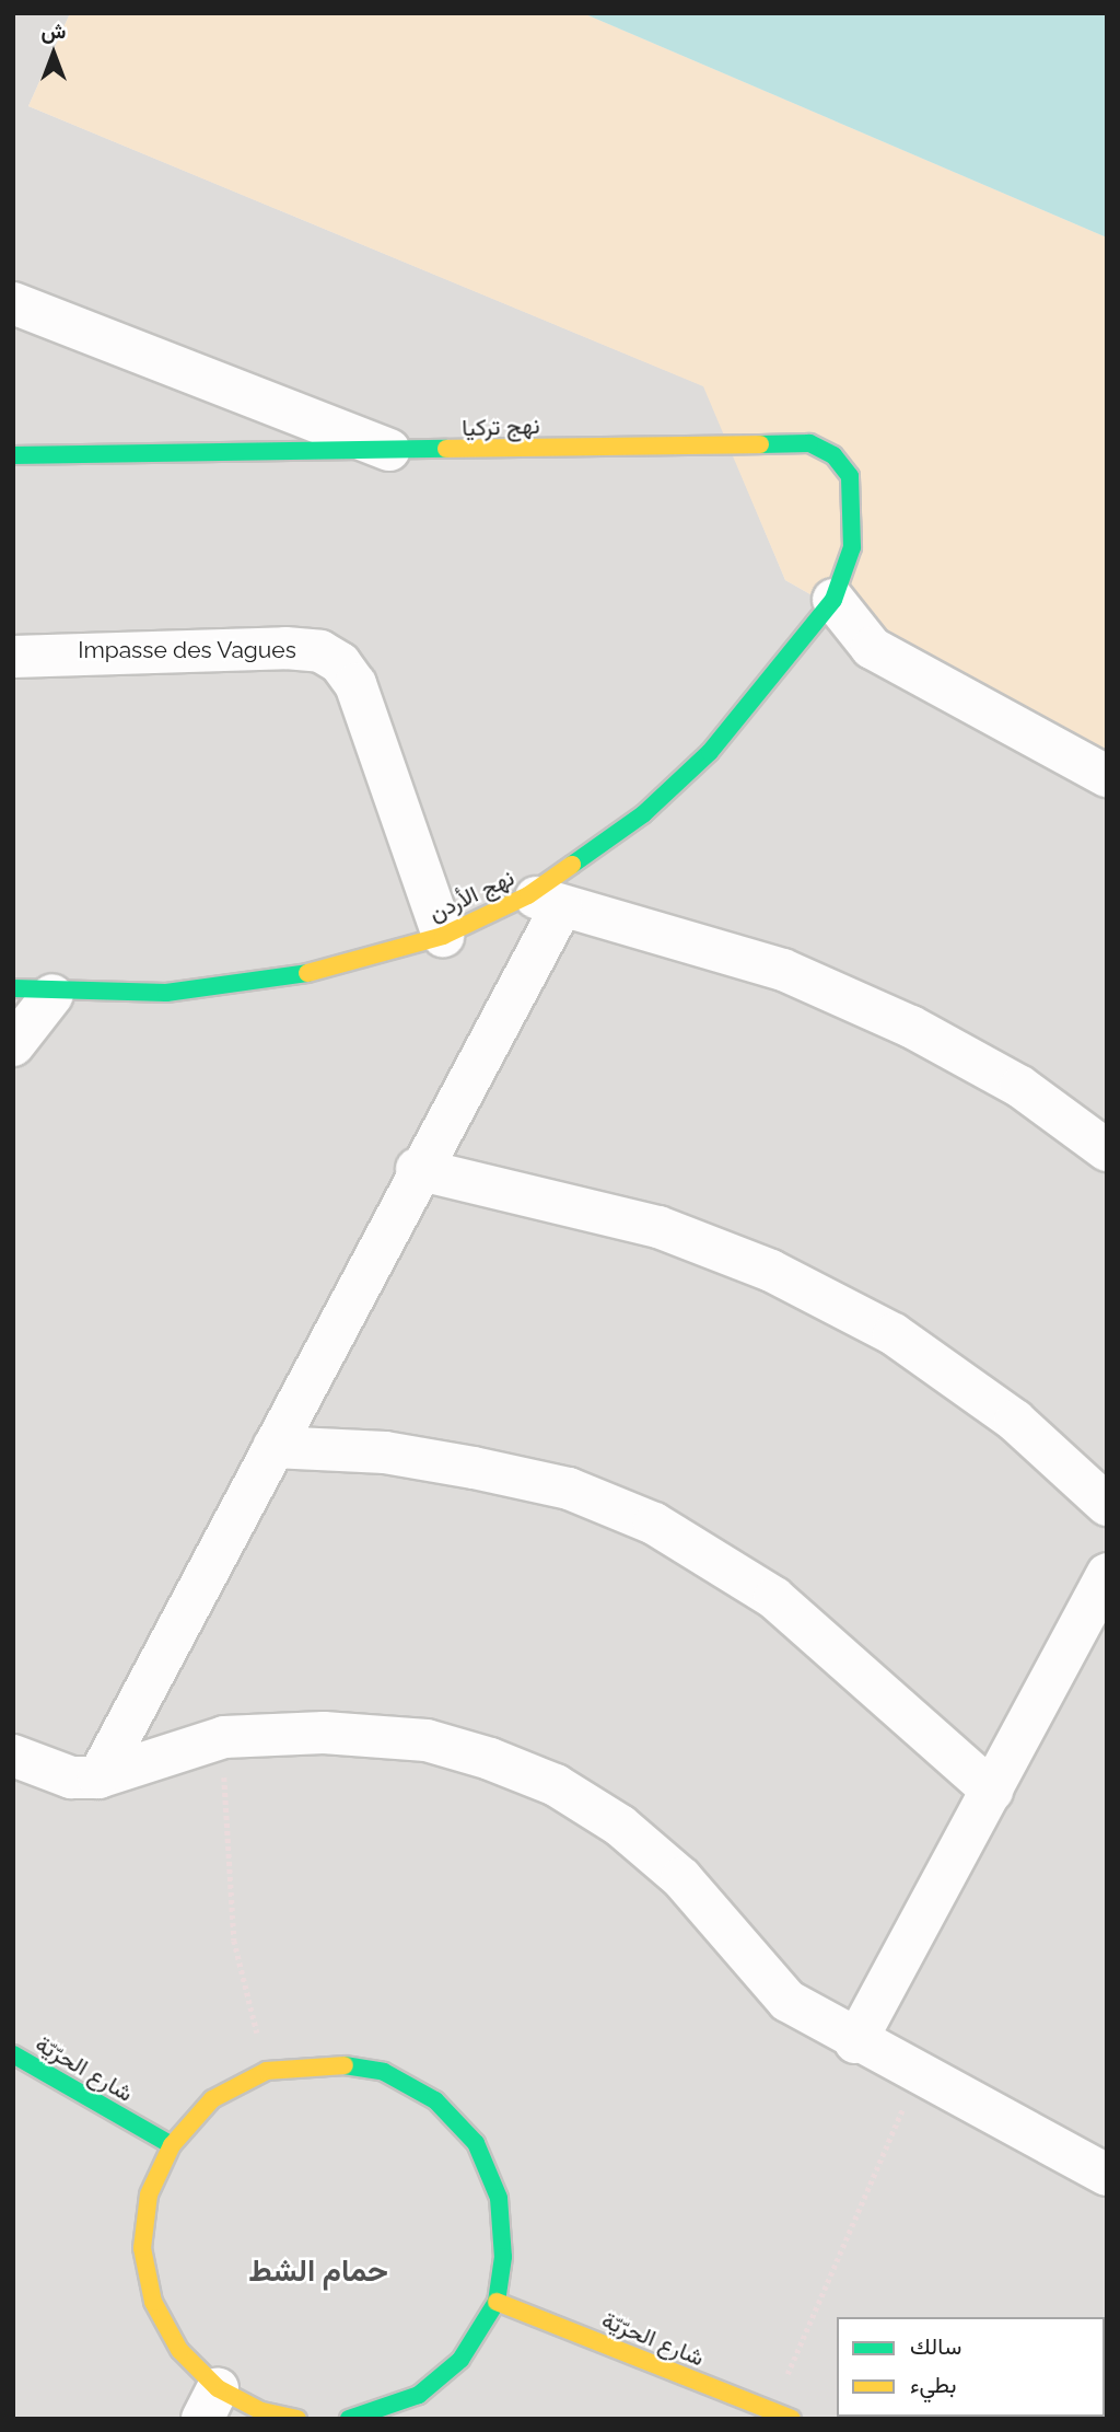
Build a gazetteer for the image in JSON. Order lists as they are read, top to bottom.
{
  "streets": {
    "street": [
      "نهج تركيا",
      "Impasse des Vagues",
      "نهج الأردن",
      "شارع الحرّيّة"
    ]
  },
  "crossings": [
    ["نهج تركيا", "نهج الأردن"],
    ["Impasse des Vagues", "نهج الأردن"]
  ],
  "districts": ["حمام الشط"],
  "legend": ["سالك", "بطيء"],
  "north": "top"
}
